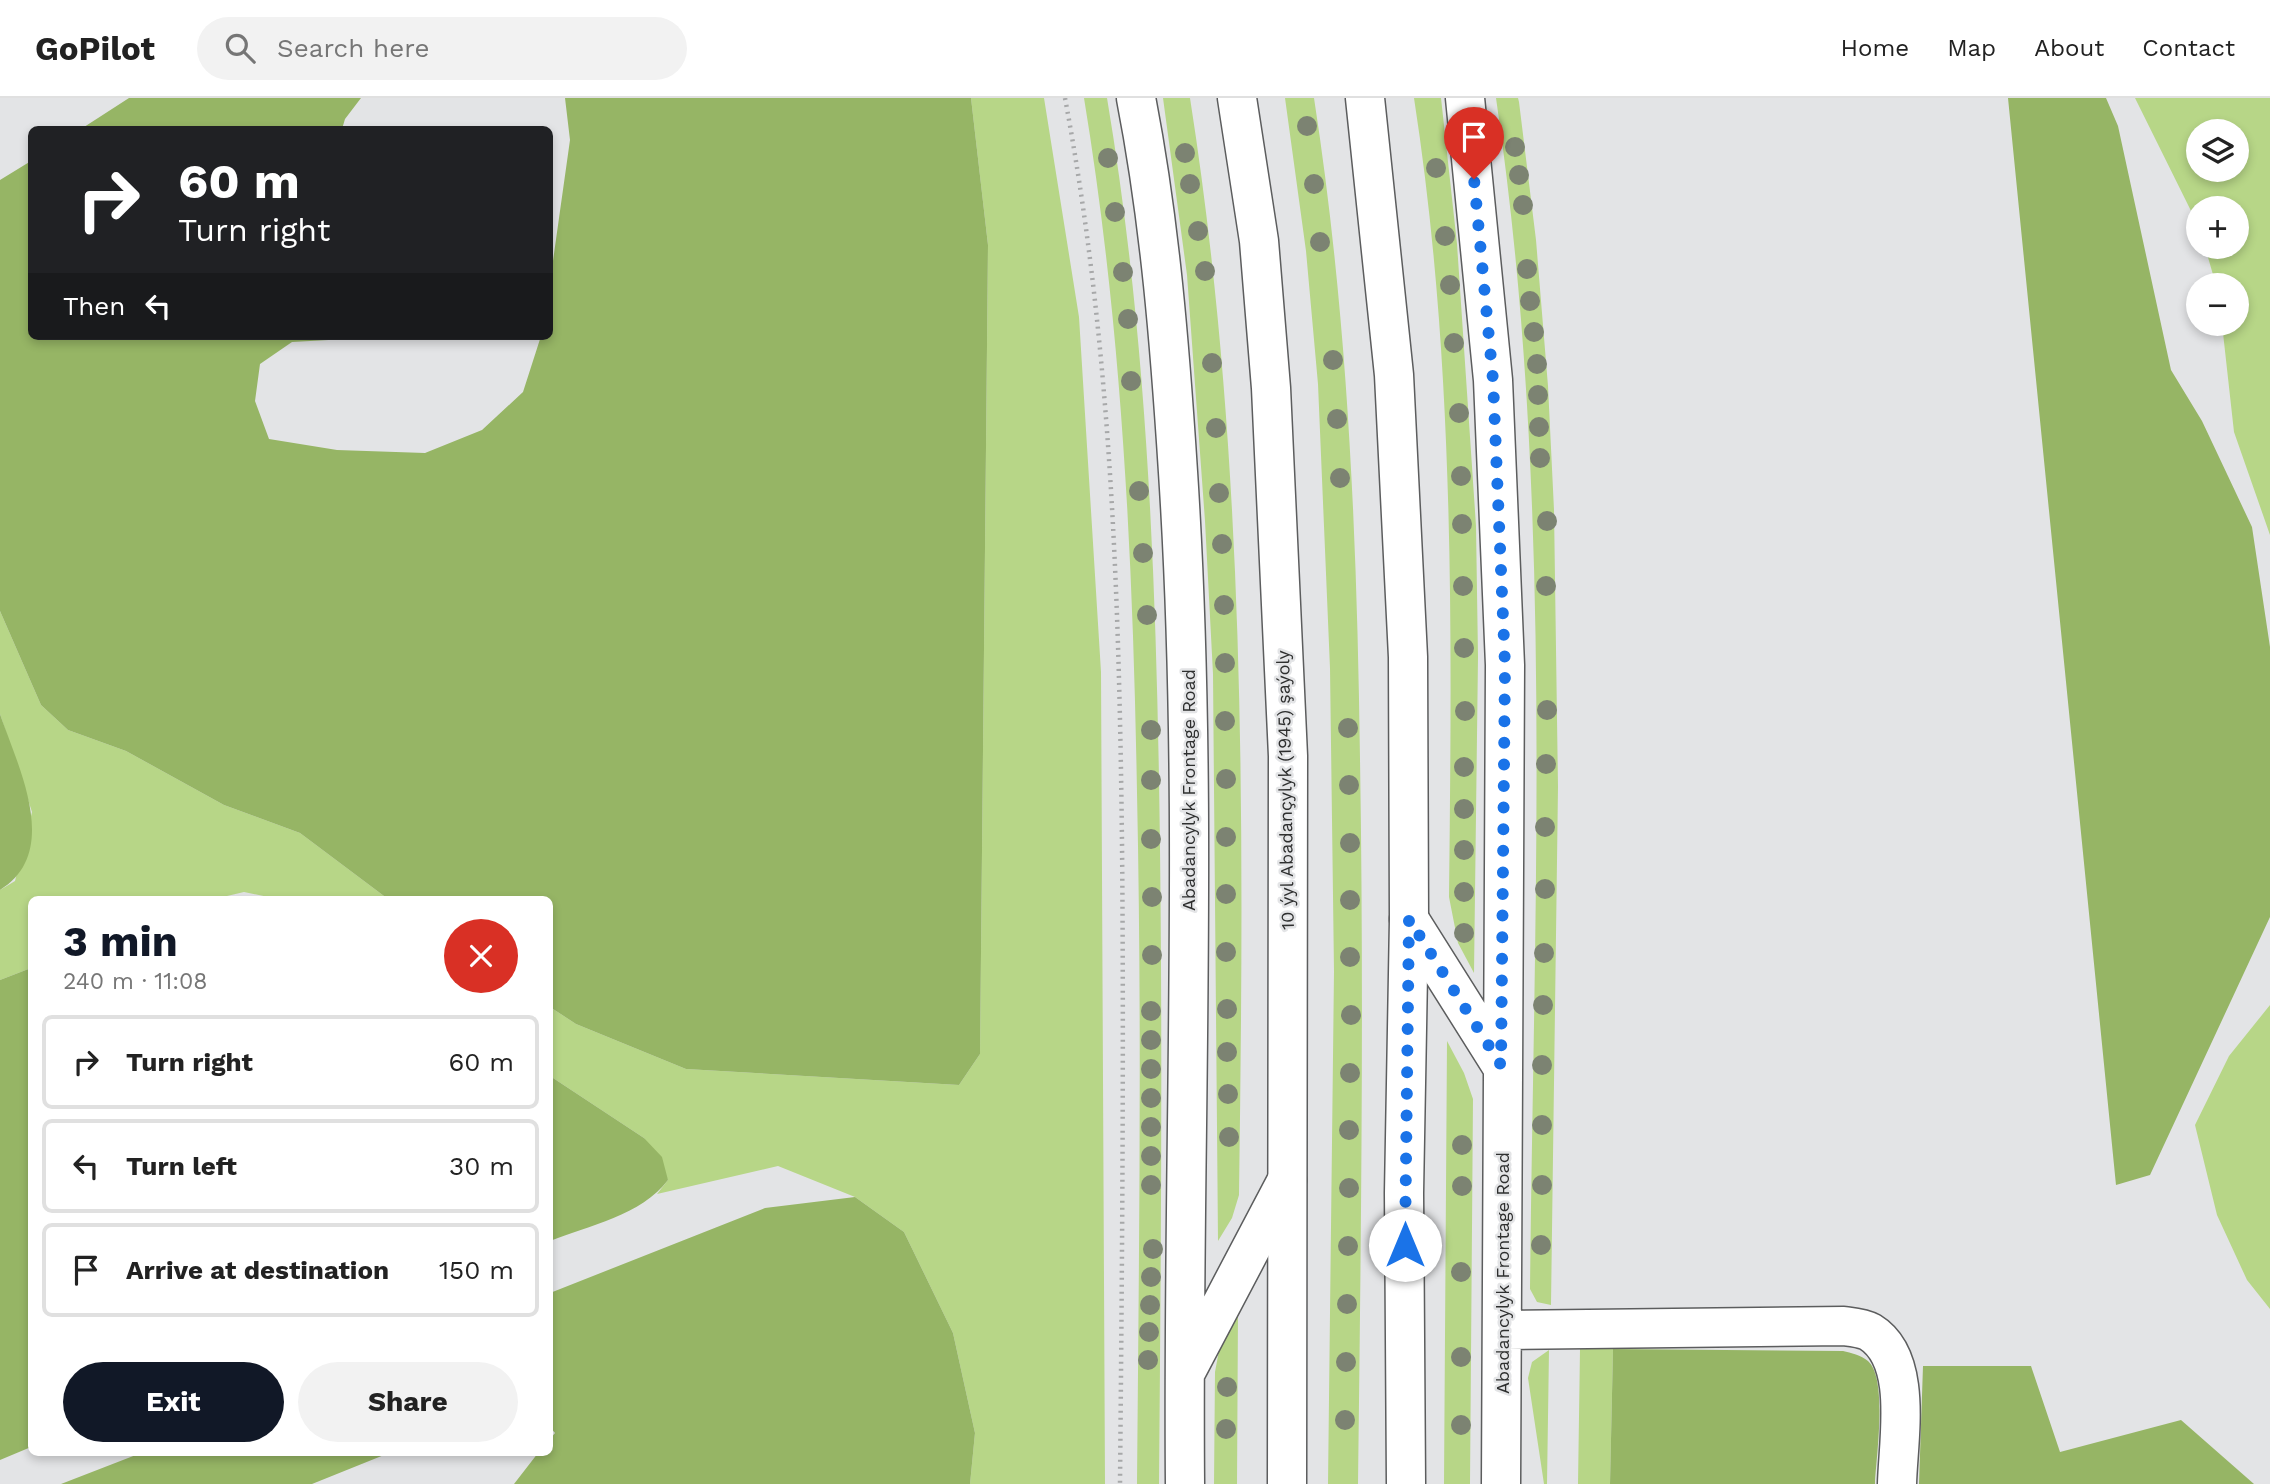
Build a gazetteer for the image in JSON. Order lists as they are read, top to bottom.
{
  "streets": {
    "street": ["Abadancylyk Frontage Road", "10 ýyl Abadançylyk (1945) şaýoly"]
  },
  "page": {
    "header": "GoPilot",
    "search": "Search here",
    "nav": [
      "Home",
      "Map",
      "About",
      "Contact"
    ],
    "map_buttons": ["+", "−"],
    "turn": ["60 m", "Turn right"],
    "then": "Then",
    "heading": ["3 min", "240 m · 11:08"],
    "list": [
      {
        "name": "Turn right",
        "value": "60 m"
      },
      {
        "name": "Turn left",
        "value": "30 m"
      },
      {
        "name": "Arrive at destination",
        "value": "150 m"
      }
    ],
    "buttons": ["Exit", "Share"]
  }
}
